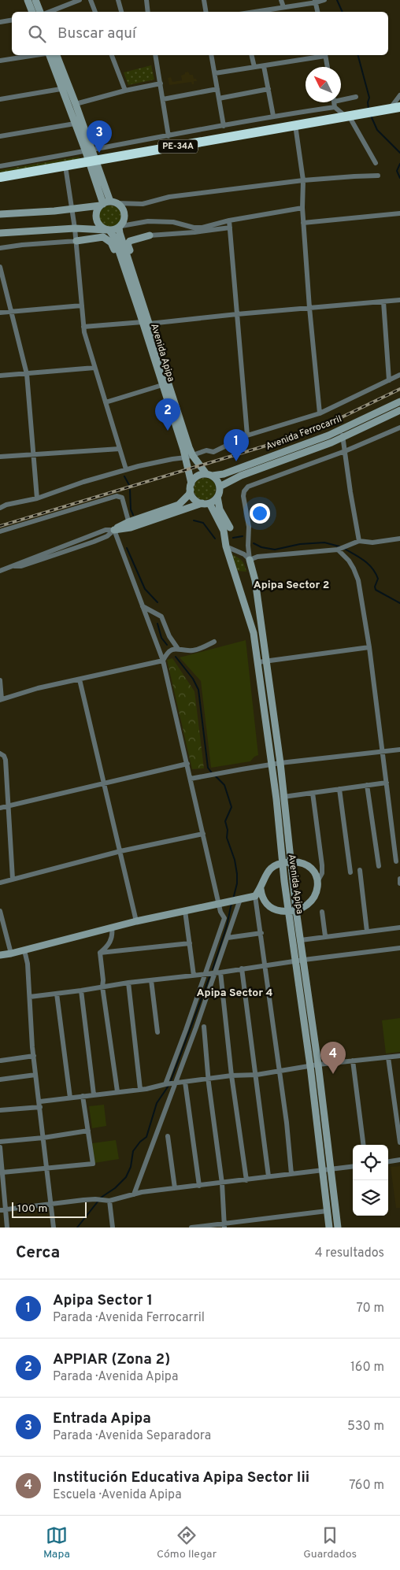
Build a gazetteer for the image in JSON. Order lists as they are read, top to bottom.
{
  "streets": {
    "highway": ["PE-34A"],
    "street": ["Avenida Apipa", "Avenida Ferrocarril"]
  },
  "crossings": [
    ["Avenida Apipa", "Avenida Ferrocarril"]
  ],
  "districts": ["Apipa Sector 2", "Apipa Sector 4"],
  "scale_bar": "100 m",
  "north": "top left",
  "page": {
    "search": "Buscar aquí",
    "pins": [
      "3",
      "2",
      "1",
      "4"
    ],
    "scale": "100 m",
    "heading": ["Cerca", "4 resultados"],
    "list": [
      {
        "mark": "1",
        "name": "Apipa Sector 1",
        "note": "Parada · Avenida Ferrocarril",
        "value": "70 m"
      },
      {
        "mark": "2",
        "name": "APPIAR (Zona 2)",
        "note": "Parada · Avenida Apipa",
        "value": "160 m"
      },
      {
        "mark": "3",
        "name": "Entrada Apipa",
        "note": "Parada · Avenida Separadora",
        "value": "530 m"
      },
      {
        "mark": "4",
        "name": "Institución Educativa Apipa Sector Iii",
        "note": "Escuela · Avenida Apipa",
        "value": "760 m"
      }
    ],
    "nav": ["Mapa", "Cómo llegar", "Guardados"]
  }
}
